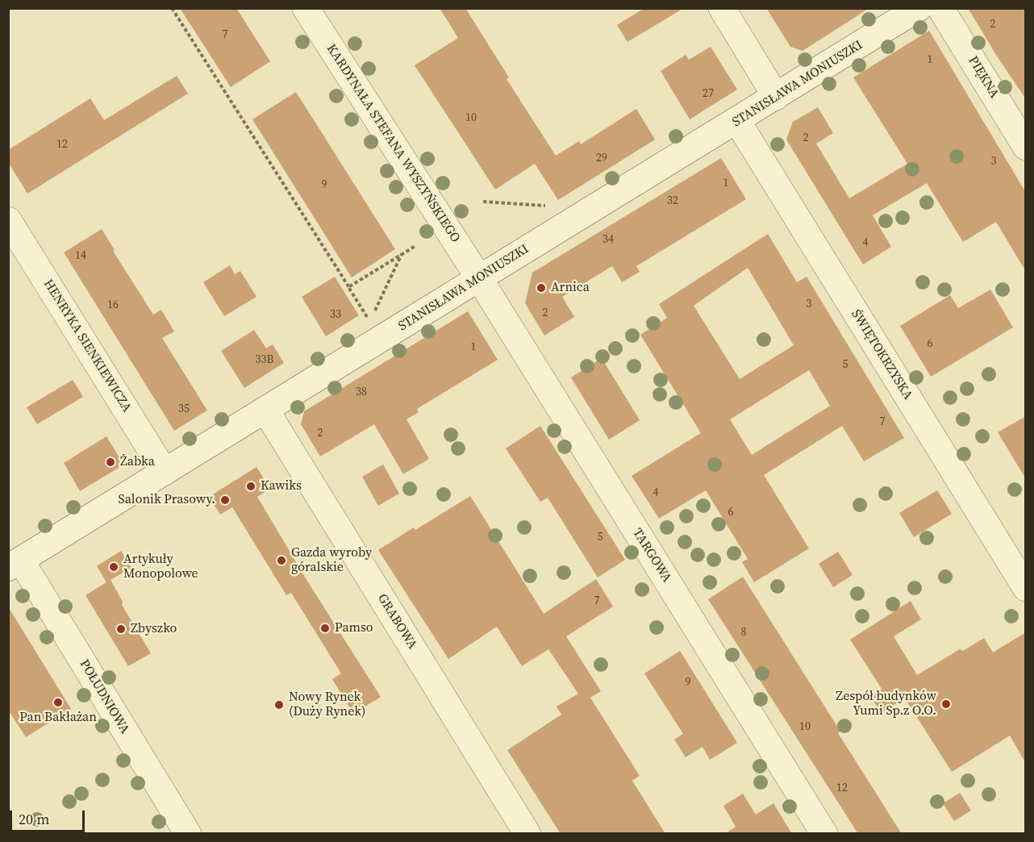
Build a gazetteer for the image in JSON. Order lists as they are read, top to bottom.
{
  "streets": {
    "street": [
      "PIĘKNA",
      "STANISŁAWA MONIUSZKI",
      "KARDYNAŁA STEFANA WYSZYŃSKIEGO",
      "HENRYKA SIENKIEWICZA",
      "ŚWIĘTOKRZYSKA",
      "TARGOWA",
      "GRABOWA",
      "POŁUDNIOWA"
    ]
  },
  "crossings": [
    ["STANISŁAWA MONIUSZKI", "KARDYNAŁA STEFANA WYSZYŃSKIEGO"],
    ["STANISŁAWA MONIUSZKI", "HENRYKA SIENKIEWICZA"],
    ["STANISŁAWA MONIUSZKI", "ŚWIĘTOKRZYSKA"],
    ["STANISŁAWA MONIUSZKI", "TARGOWA"],
    ["STANISŁAWA MONIUSZKI", "GRABOWA"],
    ["STANISŁAWA MONIUSZKI", "POŁUDNIOWA"],
    ["KARDYNAŁA STEFANA WYSZYŃSKIEGO", "TARGOWA"]
  ],
  "places": [
    "Arnica",
    "Żabka",
    "Kawiks",
    "Salonik Prasowy.",
    "Gazda wyroby góralskie",
    "Artykuły Monopolowe",
    "Pamso",
    "Zbyszko",
    "Pan Bakłażan",
    "Zespół budynków Yumi Sp.z O.O.",
    "Nowy Rynek (Duży Rynek)"
  ],
  "house_numbers": [
    "2",
    "7",
    "1",
    "27",
    "10",
    "2",
    "12",
    "29",
    "3",
    "1",
    "9",
    "32",
    "34",
    "4",
    "14",
    "3",
    "16",
    "2",
    "33",
    "6",
    "1",
    "33B",
    "5",
    "38",
    "35",
    "7",
    "2",
    "4",
    "6",
    "5",
    "7",
    "8",
    "9",
    "10",
    "12"
  ],
  "scale_bar": "20 m"
}
